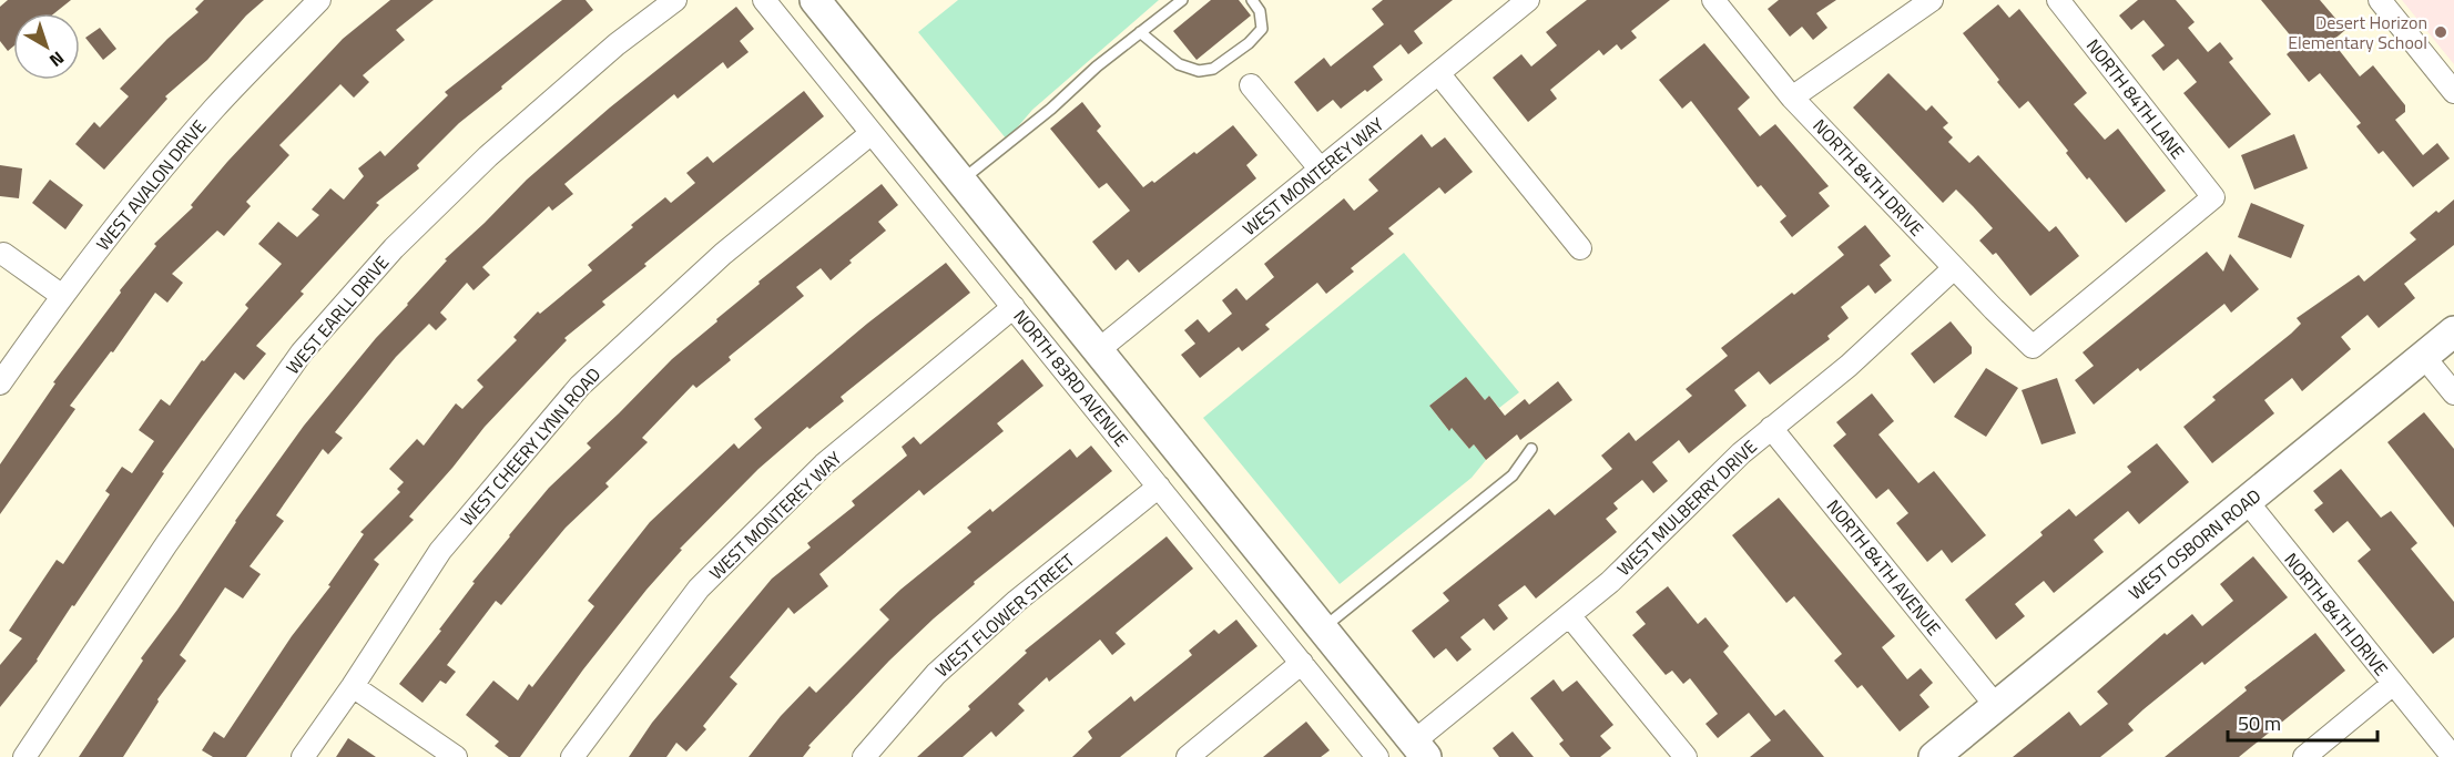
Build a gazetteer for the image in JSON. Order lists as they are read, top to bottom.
{
  "streets": {
    "main road": ["NORTH 83RD AVENUE", "WEST OSBORN ROAD"],
    "street": [
      "NORTH 84TH LANE",
      "WEST MONTEREY WAY",
      "NORTH 84TH DRIVE",
      "WEST AVALON DRIVE",
      "WEST EARLL DRIVE",
      "WEST CHEERY LYNN ROAD",
      "WEST MULBERRY DRIVE",
      "NORTH 84TH AVENUE",
      "WEST FLOWER STREET"
    ]
  },
  "crossings": [
    ["NORTH 84TH LANE", "NORTH 84TH DRIVE"],
    ["WEST MONTEREY WAY", "NORTH 83RD AVENUE"],
    ["NORTH 84TH DRIVE", "WEST MULBERRY DRIVE"],
    ["NORTH 84TH DRIVE", "WEST OSBORN ROAD"],
    ["NORTH 83RD AVENUE", "WEST CHEERY LYNN ROAD"],
    ["NORTH 83RD AVENUE", "WEST MULBERRY DRIVE"],
    ["NORTH 83RD AVENUE", "WEST FLOWER STREET"],
    ["WEST MULBERRY DRIVE", "NORTH 84TH AVENUE"],
    ["WEST OSBORN ROAD", "NORTH 84TH AVENUE"]
  ],
  "places": ["Desert Horizon Elementary School"],
  "scale_bar": "50 m",
  "north": "bottom right"
}
